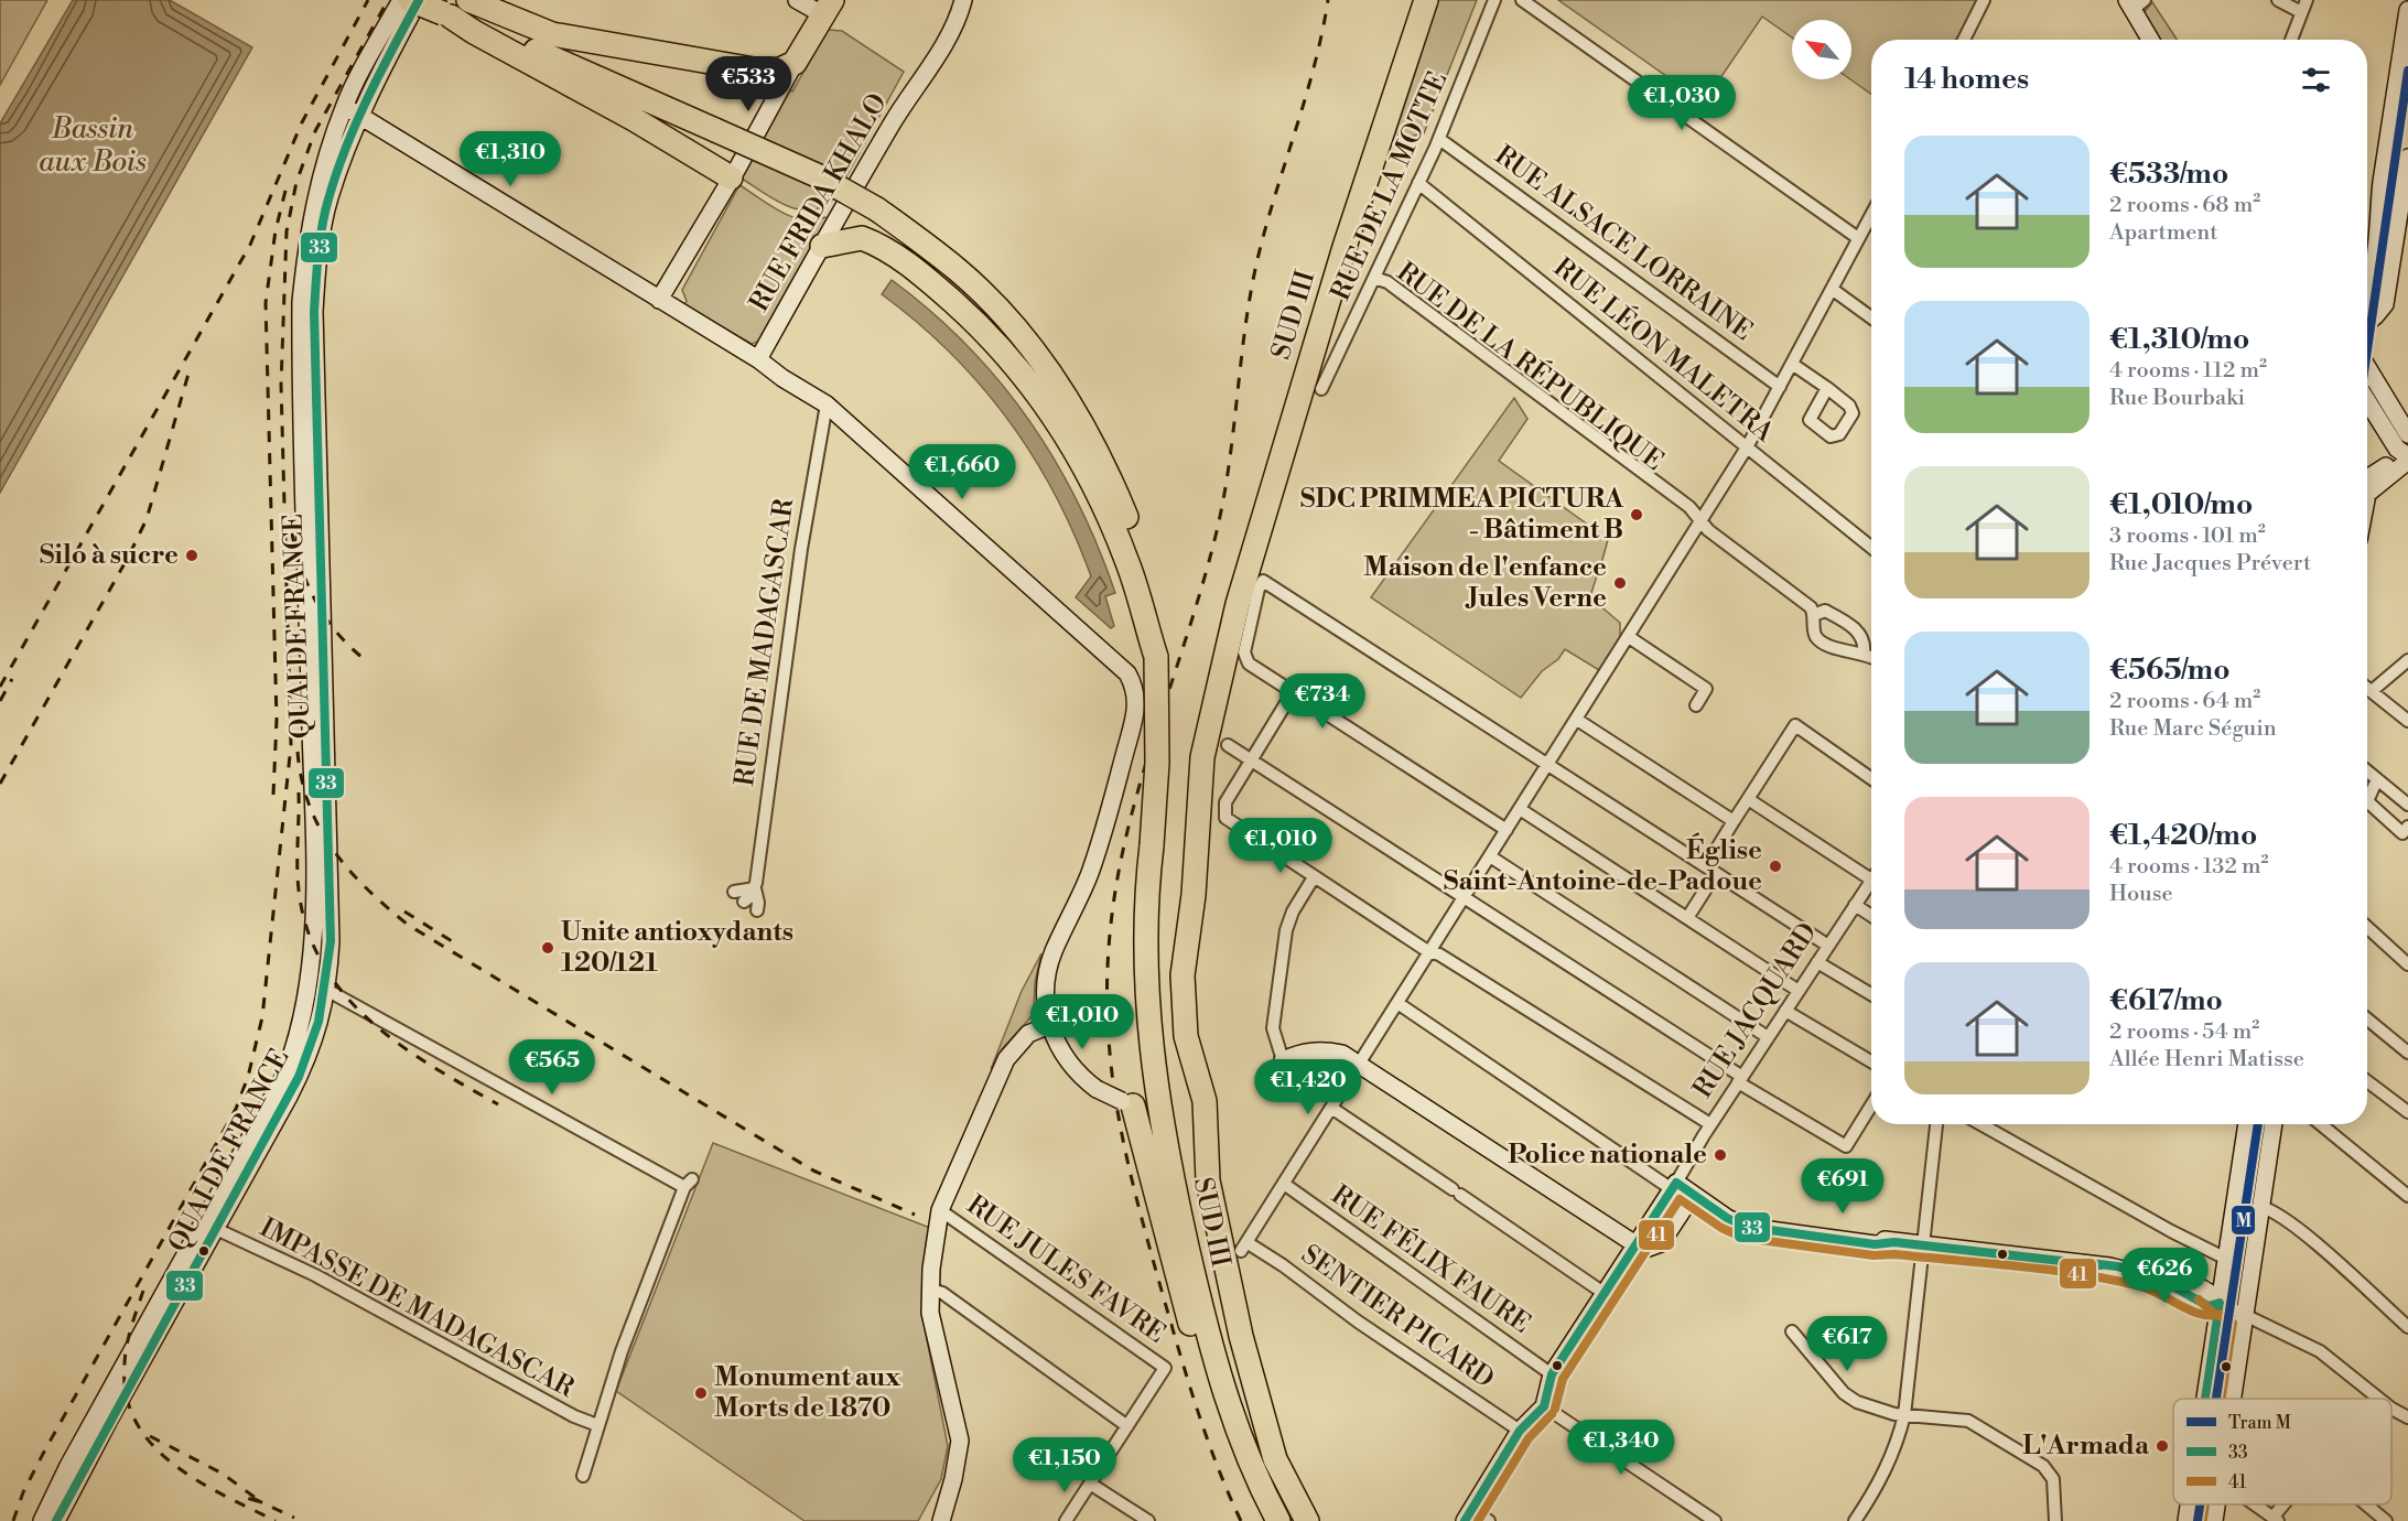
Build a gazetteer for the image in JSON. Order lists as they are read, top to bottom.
{
  "streets": {
    "highway": ["SUD III"],
    "main road": ["RUE FRIDA KHALO", "QUAI DE FRANCE"],
    "street": [
      "RUE DE LA MOTTE",
      "RUE ALSACE LORRAINE",
      "RUE LÉON MALETRA",
      "RUE DE LA RÉPUBLIQUE",
      "RUE DE MADAGASCAR",
      "RUE JACQUARD",
      "RUE FÉLIX FAURE",
      "RUE JULES FAVRE",
      "IMPASSE DE MADAGASCAR",
      "SENTIER PICARD"
    ]
  },
  "crossings": [
    ["RUE DE LA MOTTE", "RUE ALSACE LORRAINE"],
    ["RUE DE LA MOTTE", "RUE LÉON MALETRA"],
    ["RUE DE LA MOTTE", "RUE DE LA RÉPUBLIQUE"],
    ["QUAI DE FRANCE", "IMPASSE DE MADAGASCAR"],
    ["RUE FÉLIX FAURE", "SENTIER PICARD"]
  ],
  "water": ["Bassin aux Bois"],
  "places": [
    "SDC PRIMMEA PICTURA - Bâtiment B",
    "Silo à sucre",
    "Maison de l'enfance Jules Verne",
    "Église Saint-Antoine-de-Padoue",
    "Unite antioxydants 120/121",
    "Police nationale",
    "Monument aux Morts de 1870",
    "L'Armada"
  ],
  "lines": ["transit line 33", "tram line M", "transit line 41"],
  "legend": ["Tram M", "33", "41"],
  "north": "top left",
  "page": {
    "heading": "14 homes",
    "price": [
      "€533",
      "€1,030",
      "€1,310",
      "€1,660",
      "€734",
      "€1,010",
      "€1,010",
      "€565",
      "€1,420",
      "€691",
      "€626",
      "€617",
      "€1,340",
      "€1,150"
    ],
    "list": [
      {
        "name": "€533/mo",
        "note": "2 rooms · 68 m² · Apartment"
      },
      {
        "name": "€1,310/mo",
        "note": "4 rooms · 112 m² · Rue Bourbaki"
      },
      {
        "name": "€1,010/mo",
        "note": "3 rooms · 101 m² · Rue Jacques Prévert"
      },
      {
        "name": "€565/mo",
        "note": "2 rooms · 64 m² · Rue Marc Séguin"
      },
      {
        "name": "€1,420/mo",
        "note": "4 rooms · 132 m² · House"
      },
      {
        "name": "€617/mo",
        "note": "2 rooms · 54 m² · Allée Henri Matisse"
      }
    ]
  }
}
